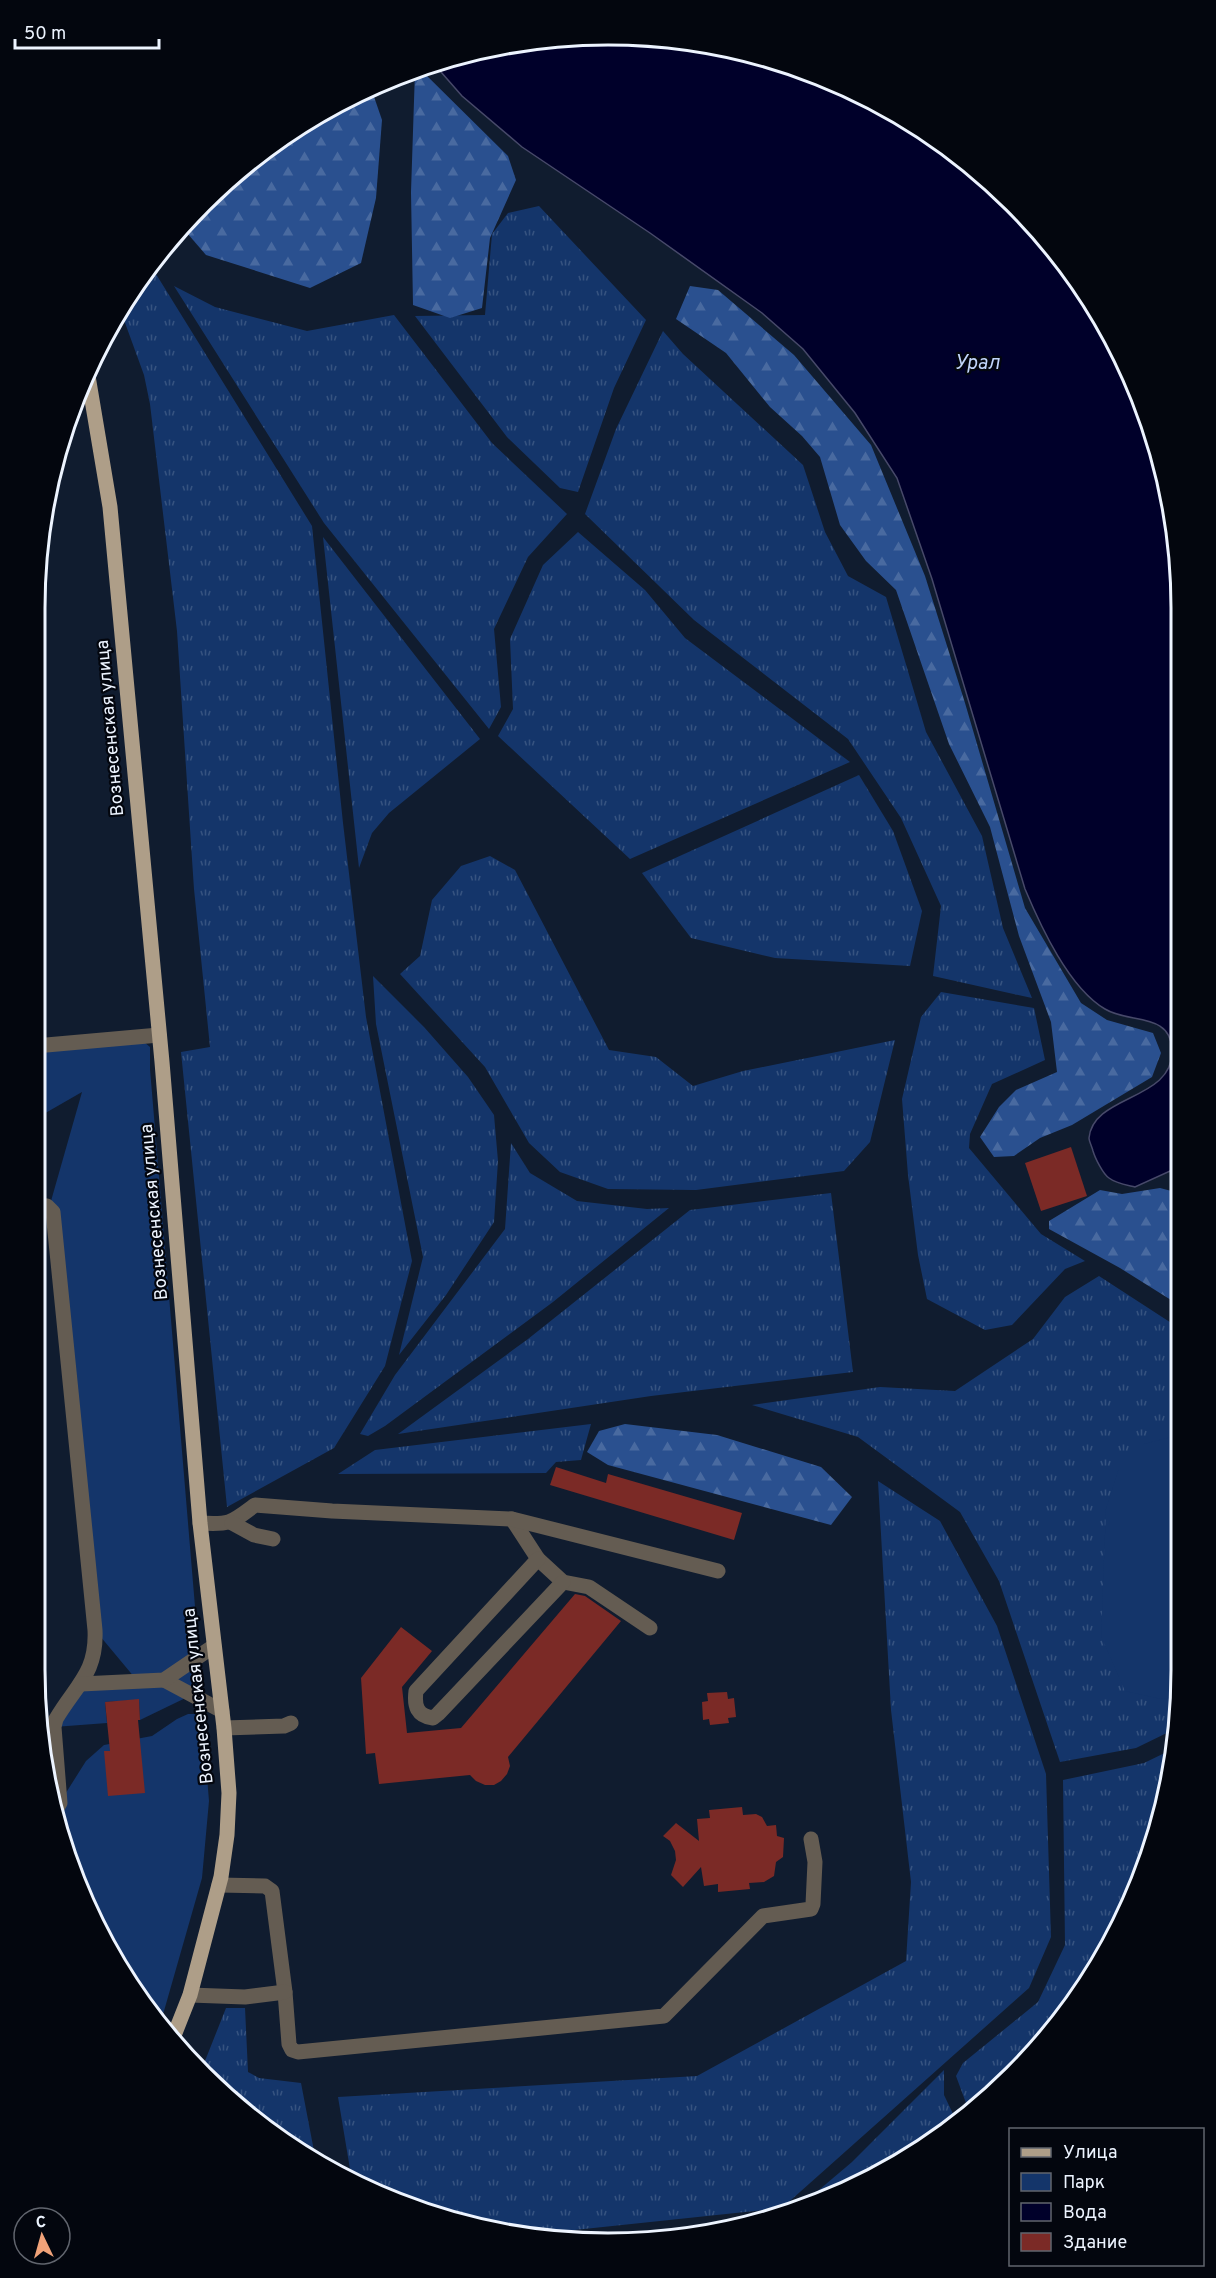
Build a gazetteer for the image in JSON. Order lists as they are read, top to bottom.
{
  "streets": {
    "main road": ["Вознесенская улица"]
  },
  "water": ["Урал"],
  "legend": [
    "Улица",
    "Парк",
    "Вода",
    "Здание"
  ],
  "scale_bar": "50 m",
  "north": "top"
}
